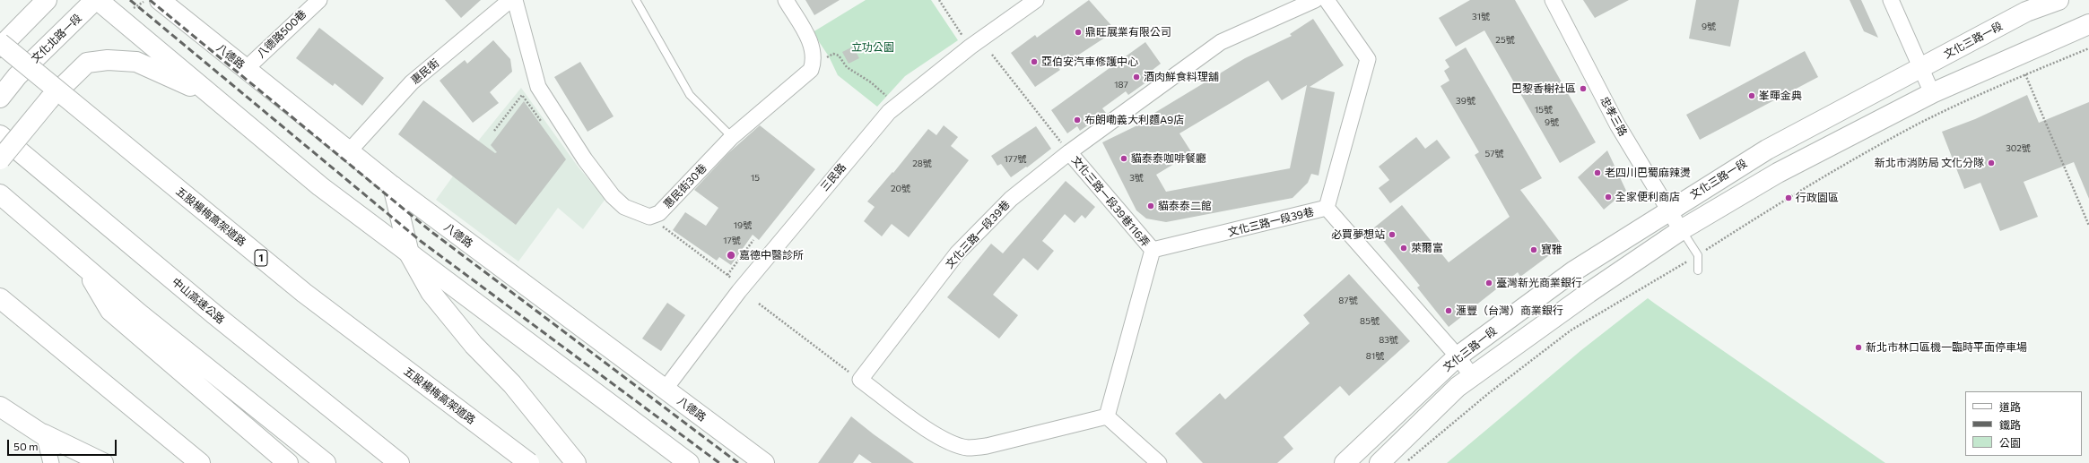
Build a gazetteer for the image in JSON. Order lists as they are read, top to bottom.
{
  "streets": {
    "main road": [
      "文化北路一段",
      "文化三路一段",
      "八德路",
      "五股楊梅高架道路",
      "1",
      "中山高速公路"
    ],
    "street": [
      "八德路500巷",
      "惠民街",
      "忠孝三路",
      "三民路",
      "惠民街30巷",
      "文化三路一段39巷116弄",
      "文化三路一段39巷"
    ]
  },
  "crossings": [
    ["八德路500巷", "八德路"],
    ["文化三路一段", "忠孝三路"],
    ["文化三路一段", "文化三路一段39巷"],
    ["八德路", "惠民街"],
    ["八德路", "三民路"],
    ["文化三路一段39巷116弄", "文化三路一段39巷"]
  ],
  "parks": ["立功公園"],
  "places": [
    "鼎旺展業有限公司",
    "亞伯安汽車修護中心",
    "酒肉鮮食料理舖",
    "巴黎香榭社區",
    "峯暉金典",
    "布朗嘞義大利麵A9店",
    "貓泰泰咖啡餐廳",
    "新北市消防局 文化分隊",
    "老四川巴蜀麻辣燙",
    "全家便利商店",
    "行政園區",
    "貓泰泰二館",
    "必買夢想站",
    "萊爾富",
    "寶雅",
    "嘉德中醫診所",
    "臺灣新光商業銀行",
    "滙豐（台灣）商業銀行",
    "新北市林口區機一臨時平面停車場"
  ],
  "house_numbers": [
    "31號",
    "9號",
    "25號",
    "187",
    "39號",
    "15號",
    "9號",
    "302號",
    "57號",
    "177號",
    "28號",
    "15",
    "3號",
    "20號",
    "19號",
    "17號",
    "87號",
    "85號",
    "83號",
    "81號"
  ],
  "legend": ["道路", "鐵路", "公園"],
  "scale_bar": "50 m"
}
